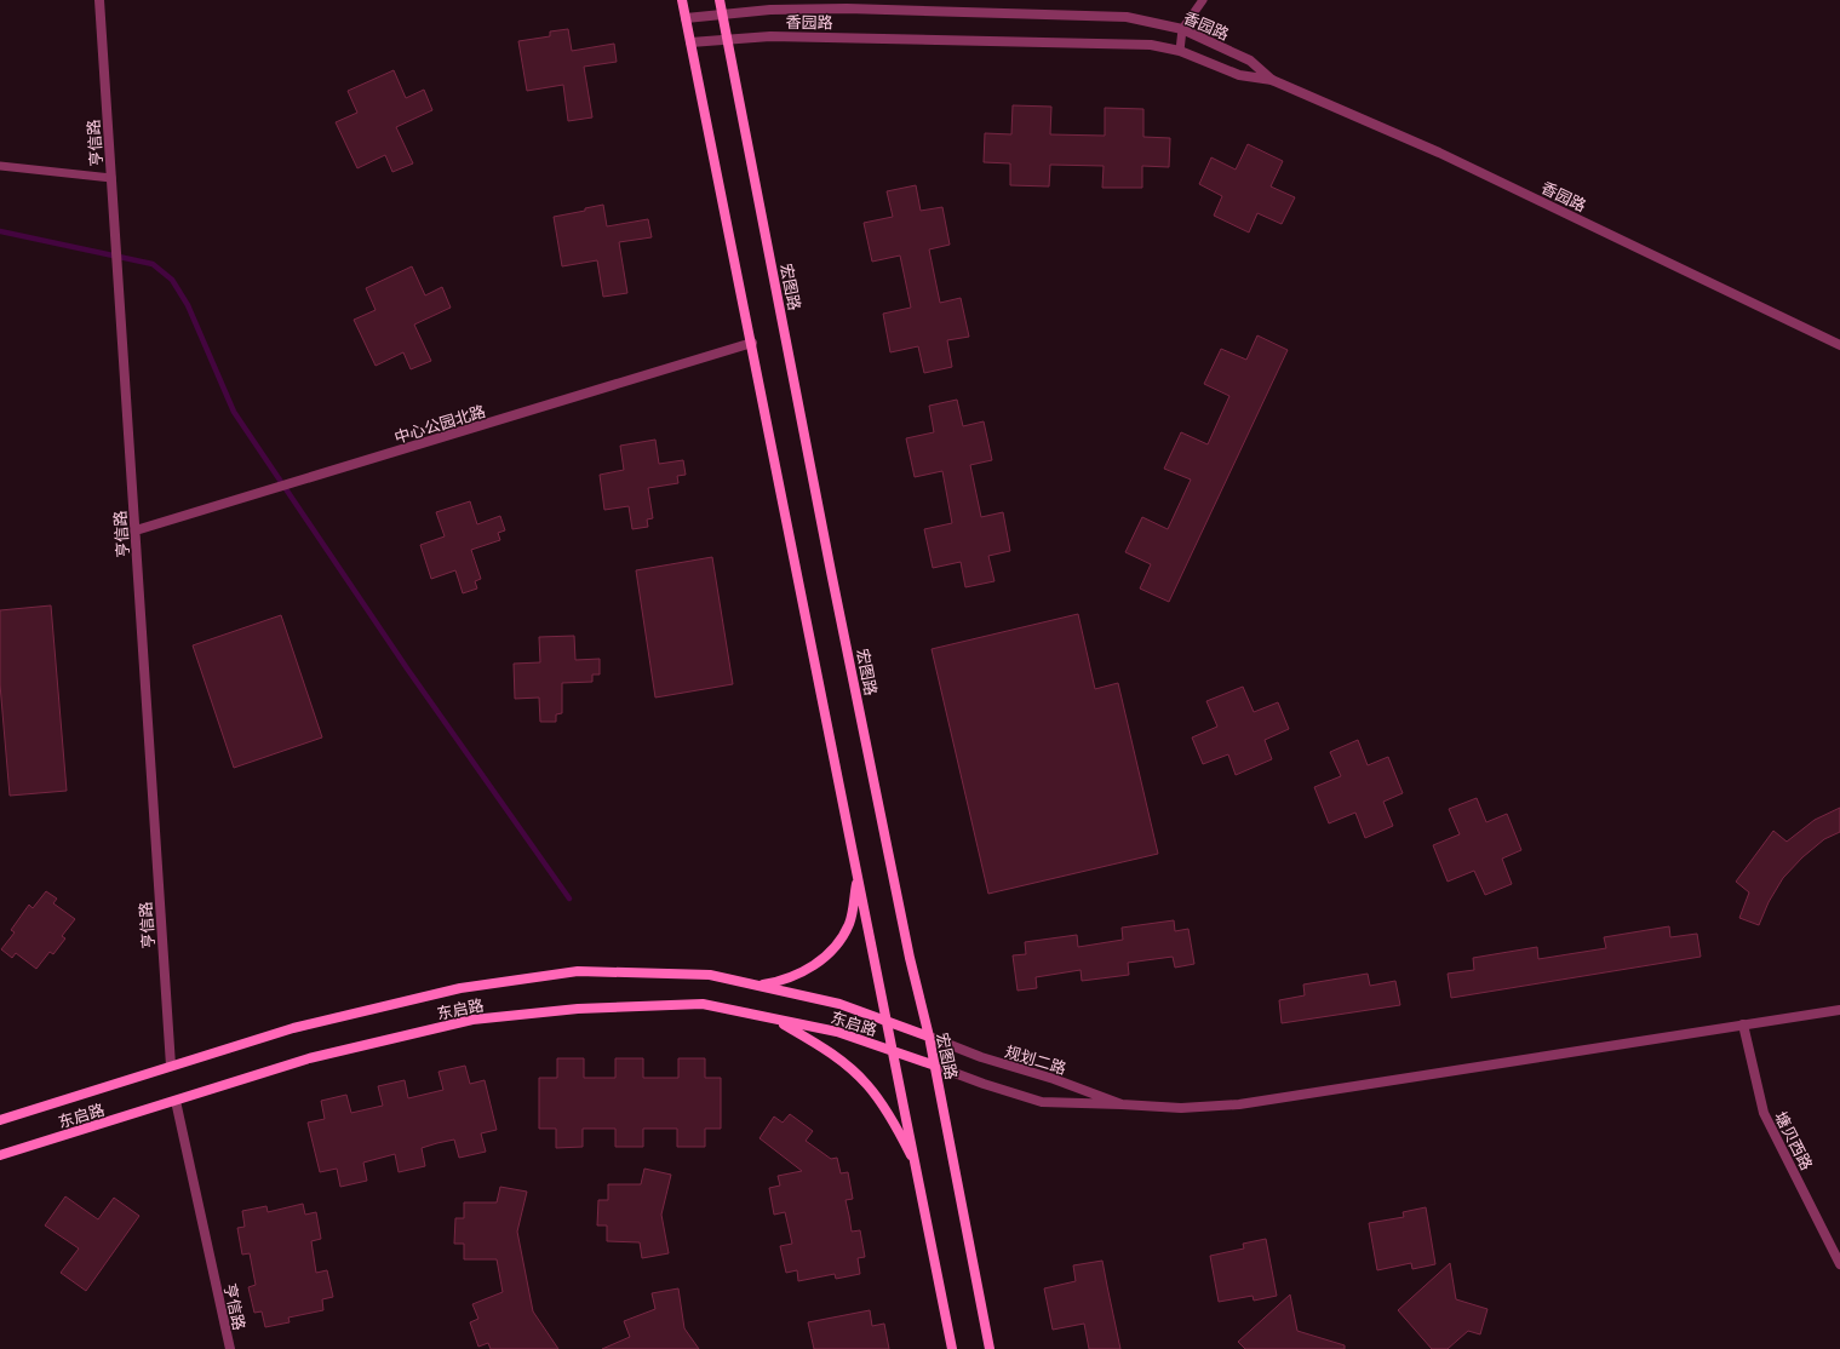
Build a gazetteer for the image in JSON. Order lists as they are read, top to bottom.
{
  "streets": {
    "main road": ["宏图路", "东启路", "规划二路"],
    "street": [
      "香园路",
      "亨信路",
      "中心公园北路",
      "塘贝西路"
    ]
  },
  "crossings": [
    ["香园路", "宏图路"],
    ["亨信路", "中心公园北路"],
    ["亨信路", "东启路"],
    ["宏图路", "东启路"],
    ["宏图路", "规划二路"],
    ["东启路", "规划二路"]
  ]
}
